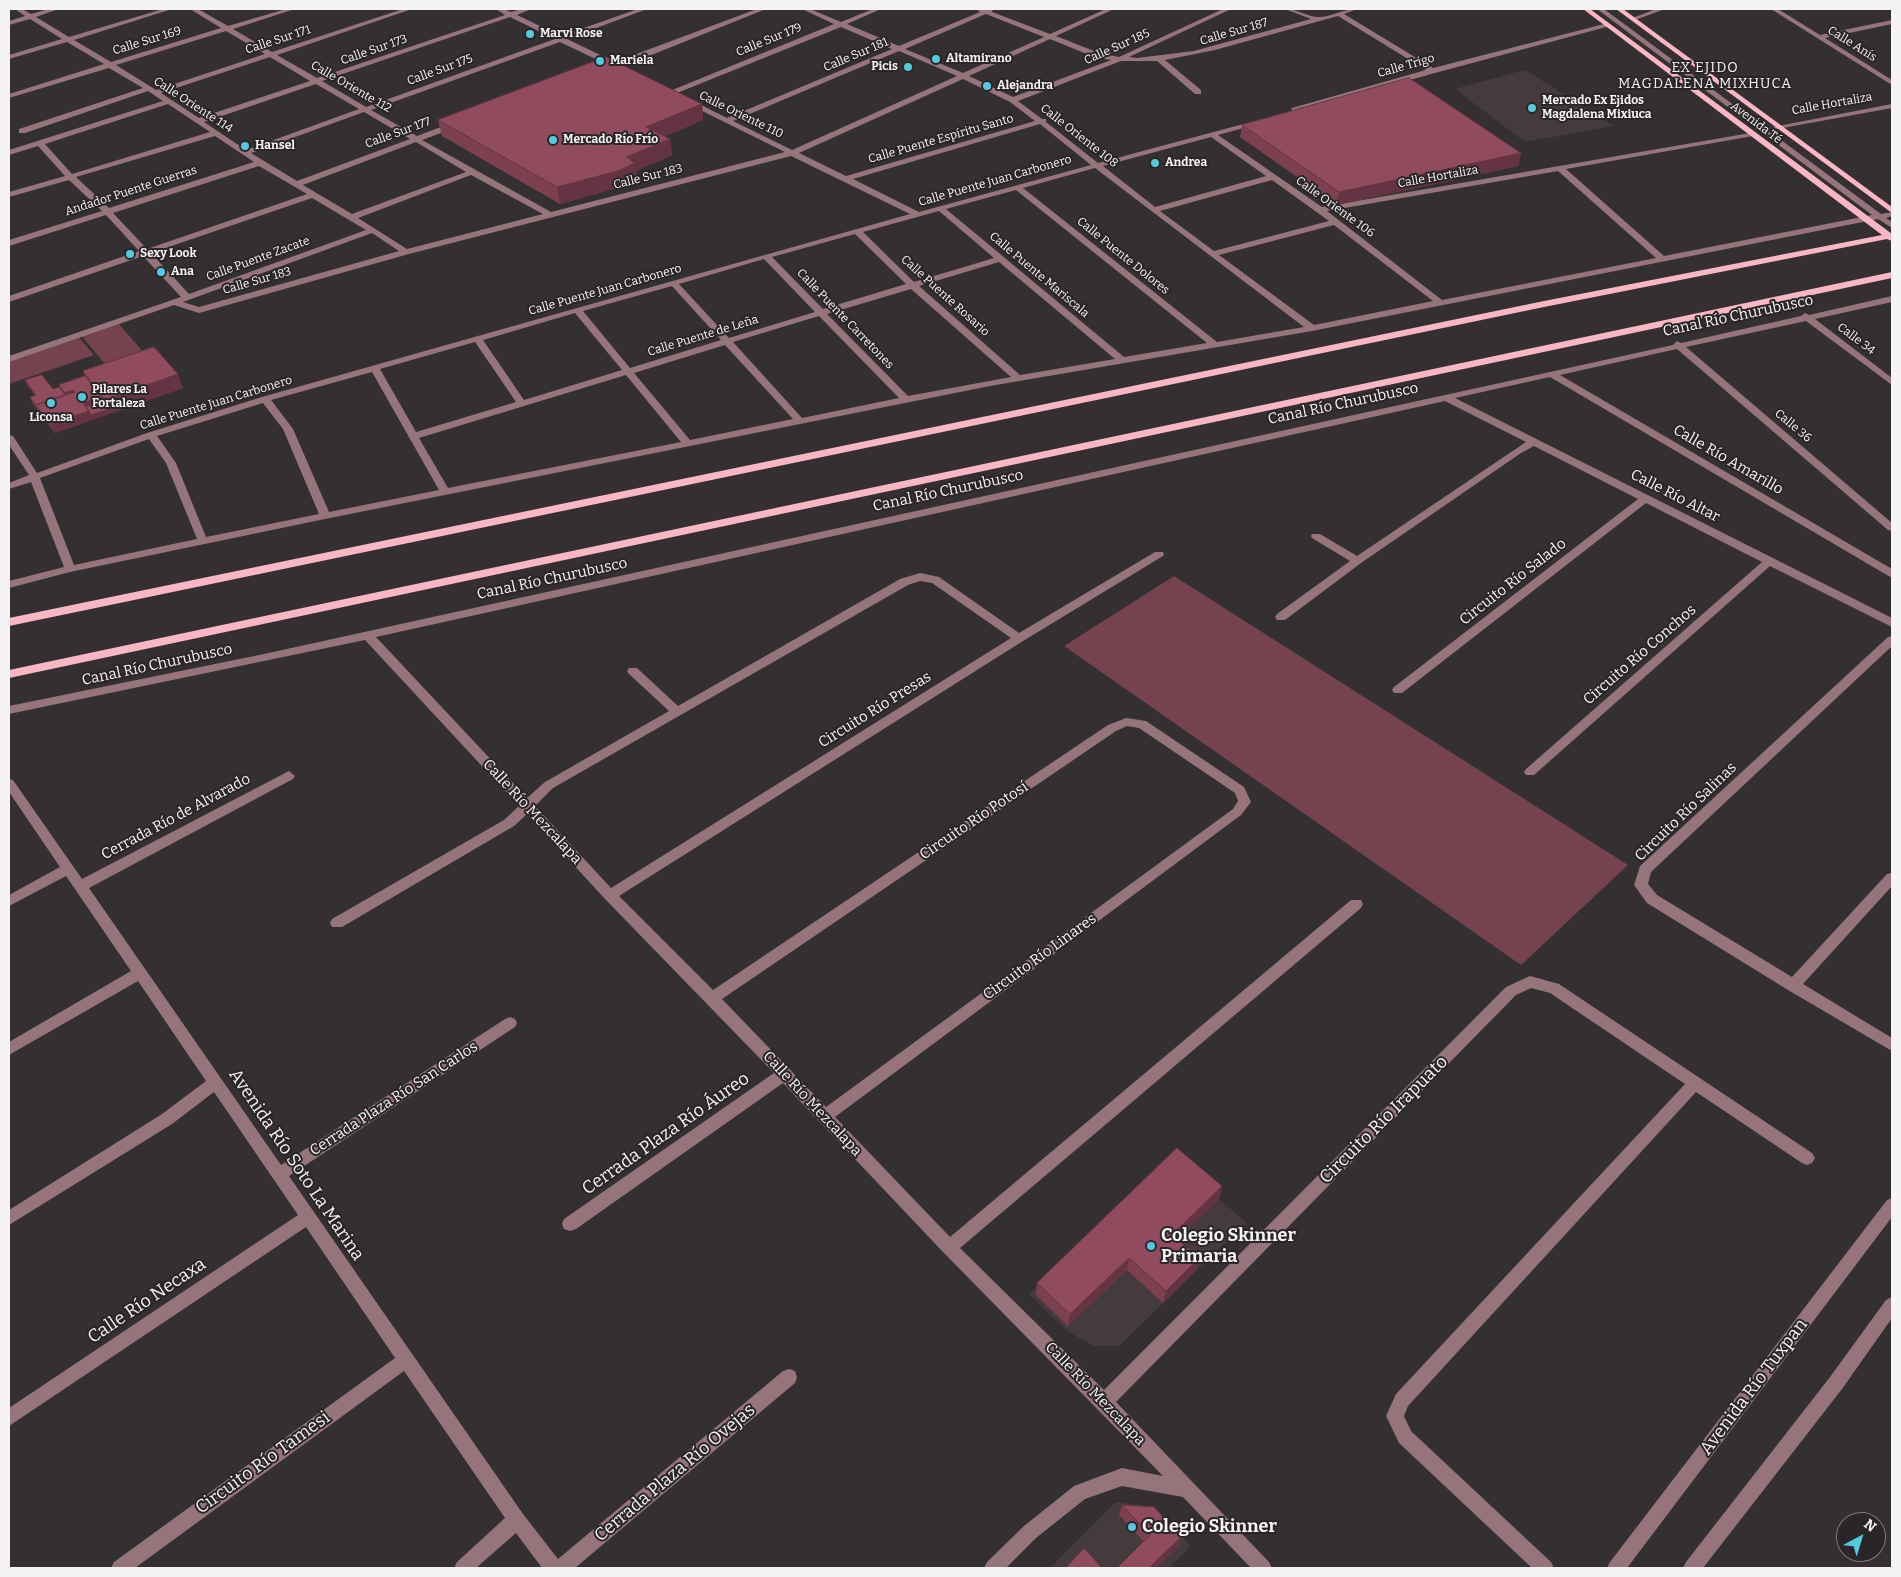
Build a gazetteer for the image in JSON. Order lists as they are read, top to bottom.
{
  "streets": {
    "main road": ["Avenida Té", "Canal Río Churubusco"],
    "street": [
      "Calle Sur 187",
      "Calle Sur 171",
      "Calle Sur 179",
      "Calle Sur 169",
      "Calle Anís",
      "Calle Sur 185",
      "Calle Sur 173",
      "Calle Sur 181",
      "Calle Trigo",
      "Calle Sur 175",
      "Calle Oriente 112",
      "Calle Hortaliza",
      "Calle Oriente 114",
      "Calle Oriente 110",
      "Calle Sur 177",
      "Calle Oriente 108",
      "Calle Puente Espíritu Santo",
      "Calle Sur 183",
      "Calle Puente Juan Carbonero",
      "Andador Puente Guerras",
      "Calle Oriente 106",
      "Calle Puente Dolores",
      "Calle Puente Zacate",
      "Calle Puente Mariscala",
      "Calle Puente Rosario",
      "Calle Puente Carretones",
      "Calle Puente de Leña",
      "Calle 34",
      "Calle 36",
      "Calle Río Amarillo",
      "Calle Río Altar",
      "Circuito Río Salado",
      "Circuito Río Conchos",
      "Circuito Río Presas",
      "Calle Río Mezcalapa",
      "Circuito Río Salinas",
      "Cerrada Río de Alvarado",
      "Circuito Río Potosí",
      "Circuito Río Linares",
      "Cerrada Plaza Río San Carlos",
      "Circuito Río Irapuato",
      "Cerrada Plaza Río Áureo",
      "Avenida Río Soto La Marina",
      "Calle Río Necaxa",
      "Avenida Río Tuxpan",
      "Circuito Río Tamesi",
      "Cerrada Plaza Río Ovejas"
    ]
  },
  "crossings": [
    ["Calle Sur 187", "Calle Sur 185"],
    ["Calle Sur 171", "Calle Oriente 112"],
    ["Calle Sur 171", "Calle Oriente 114"],
    ["Calle Sur 179", "Calle Oriente 110"],
    ["Calle Sur 179", "Calle Oriente 108"],
    ["Calle Sur 169", "Calle Oriente 112"],
    ["Calle Sur 169", "Calle Oriente 114"],
    ["Calle Sur 185", "Calle Oriente 108"],
    ["Calle Sur 173", "Calle Oriente 112"],
    ["Calle Sur 173", "Calle Oriente 114"],
    ["Calle Sur 181", "Calle Oriente 110"],
    ["Calle Sur 181", "Calle Oriente 108"],
    ["Calle Trigo", "Avenida Té"],
    ["Calle Sur 175", "Calle Oriente 112"],
    ["Calle Sur 175", "Calle Oriente 114"],
    ["Calle Oriente 112", "Calle Sur 177"],
    ["Calle Oriente 112", "Calle Sur 183"],
    ["Calle Hortaliza", "Avenida Té"],
    ["Calle Hortaliza", "Calle Oriente 106"],
    ["Calle Oriente 114", "Calle Sur 177"],
    ["Calle Oriente 114", "Calle Sur 183"],
    ["Calle Oriente 114", "Andador Puente Guerras"],
    ["Calle Oriente 114", "Calle Puente Zacate"],
    ["Calle Oriente 110", "Calle Puente Espíritu Santo"],
    ["Calle Oriente 110", "Calle Sur 183"],
    ["Calle Oriente 110", "Calle Puente Juan Carbonero"],
    ["Calle Oriente 108", "Calle Puente Espíritu Santo"],
    ["Calle Oriente 108", "Calle Sur 183"],
    ["Calle Oriente 108", "Calle Puente Juan Carbonero"],
    ["Calle Sur 183", "Calle Puente Zacate"],
    ["Calle Puente Juan Carbonero", "Calle Oriente 106"],
    ["Calle Puente Juan Carbonero", "Calle Puente Dolores"],
    ["Calle Puente Juan Carbonero", "Calle Puente Mariscala"],
    ["Calle Puente Juan Carbonero", "Calle Puente Rosario"],
    ["Calle Puente Juan Carbonero", "Calle Puente Carretones"],
    ["Calle Puente Mariscala", "Calle Puente de Leña"],
    ["Calle Puente Rosario", "Calle Puente de Leña"],
    ["Canal Río Churubusco", "Calle 34"],
    ["Canal Río Churubusco", "Calle 36"],
    ["Canal Río Churubusco", "Calle Río Amarillo"],
    ["Canal Río Churubusco", "Calle Río Altar"],
    ["Canal Río Churubusco", "Calle Río Mezcalapa"],
    ["Calle Puente Carretones", "Calle Puente de Leña"],
    ["Calle Río Altar", "Circuito Río Salado"],
    ["Calle Río Altar", "Circuito Río Conchos"],
    ["Circuito Río Presas", "Calle Río Mezcalapa"],
    ["Calle Río Mezcalapa", "Circuito Río Potosí"],
    ["Calle Río Mezcalapa", "Circuito Río Linares"],
    ["Calle Río Mezcalapa", "Circuito Río Irapuato"],
    ["Calle Río Mezcalapa", "Cerrada Plaza Río Áureo"],
    ["Cerrada Río de Alvarado", "Avenida Río Soto La Marina"],
    ["Circuito Río Potosí", "Circuito Río Linares"],
    ["Cerrada Plaza Río San Carlos", "Avenida Río Soto La Marina"],
    ["Avenida Río Soto La Marina", "Calle Río Necaxa"],
    ["Avenida Río Soto La Marina", "Circuito Río Tamesi"]
  ],
  "districts": ["EX EJIDO MAGDALENA MIXHUCA"],
  "places": [
    "Marvi Rose",
    "Altamirano",
    "Mariela",
    "Picis",
    "Alejandra",
    "Mercado Ex Ejidos Magdalena Mixiuca",
    "Mercado Río Frío",
    "Hansel",
    "Andrea",
    "Sexy Look",
    "Ana",
    "Pilares La Fortaleza",
    "Liconsa",
    "Colegio Skinner Primaria",
    "Colegio Skinner"
  ],
  "north": "top right"
}
